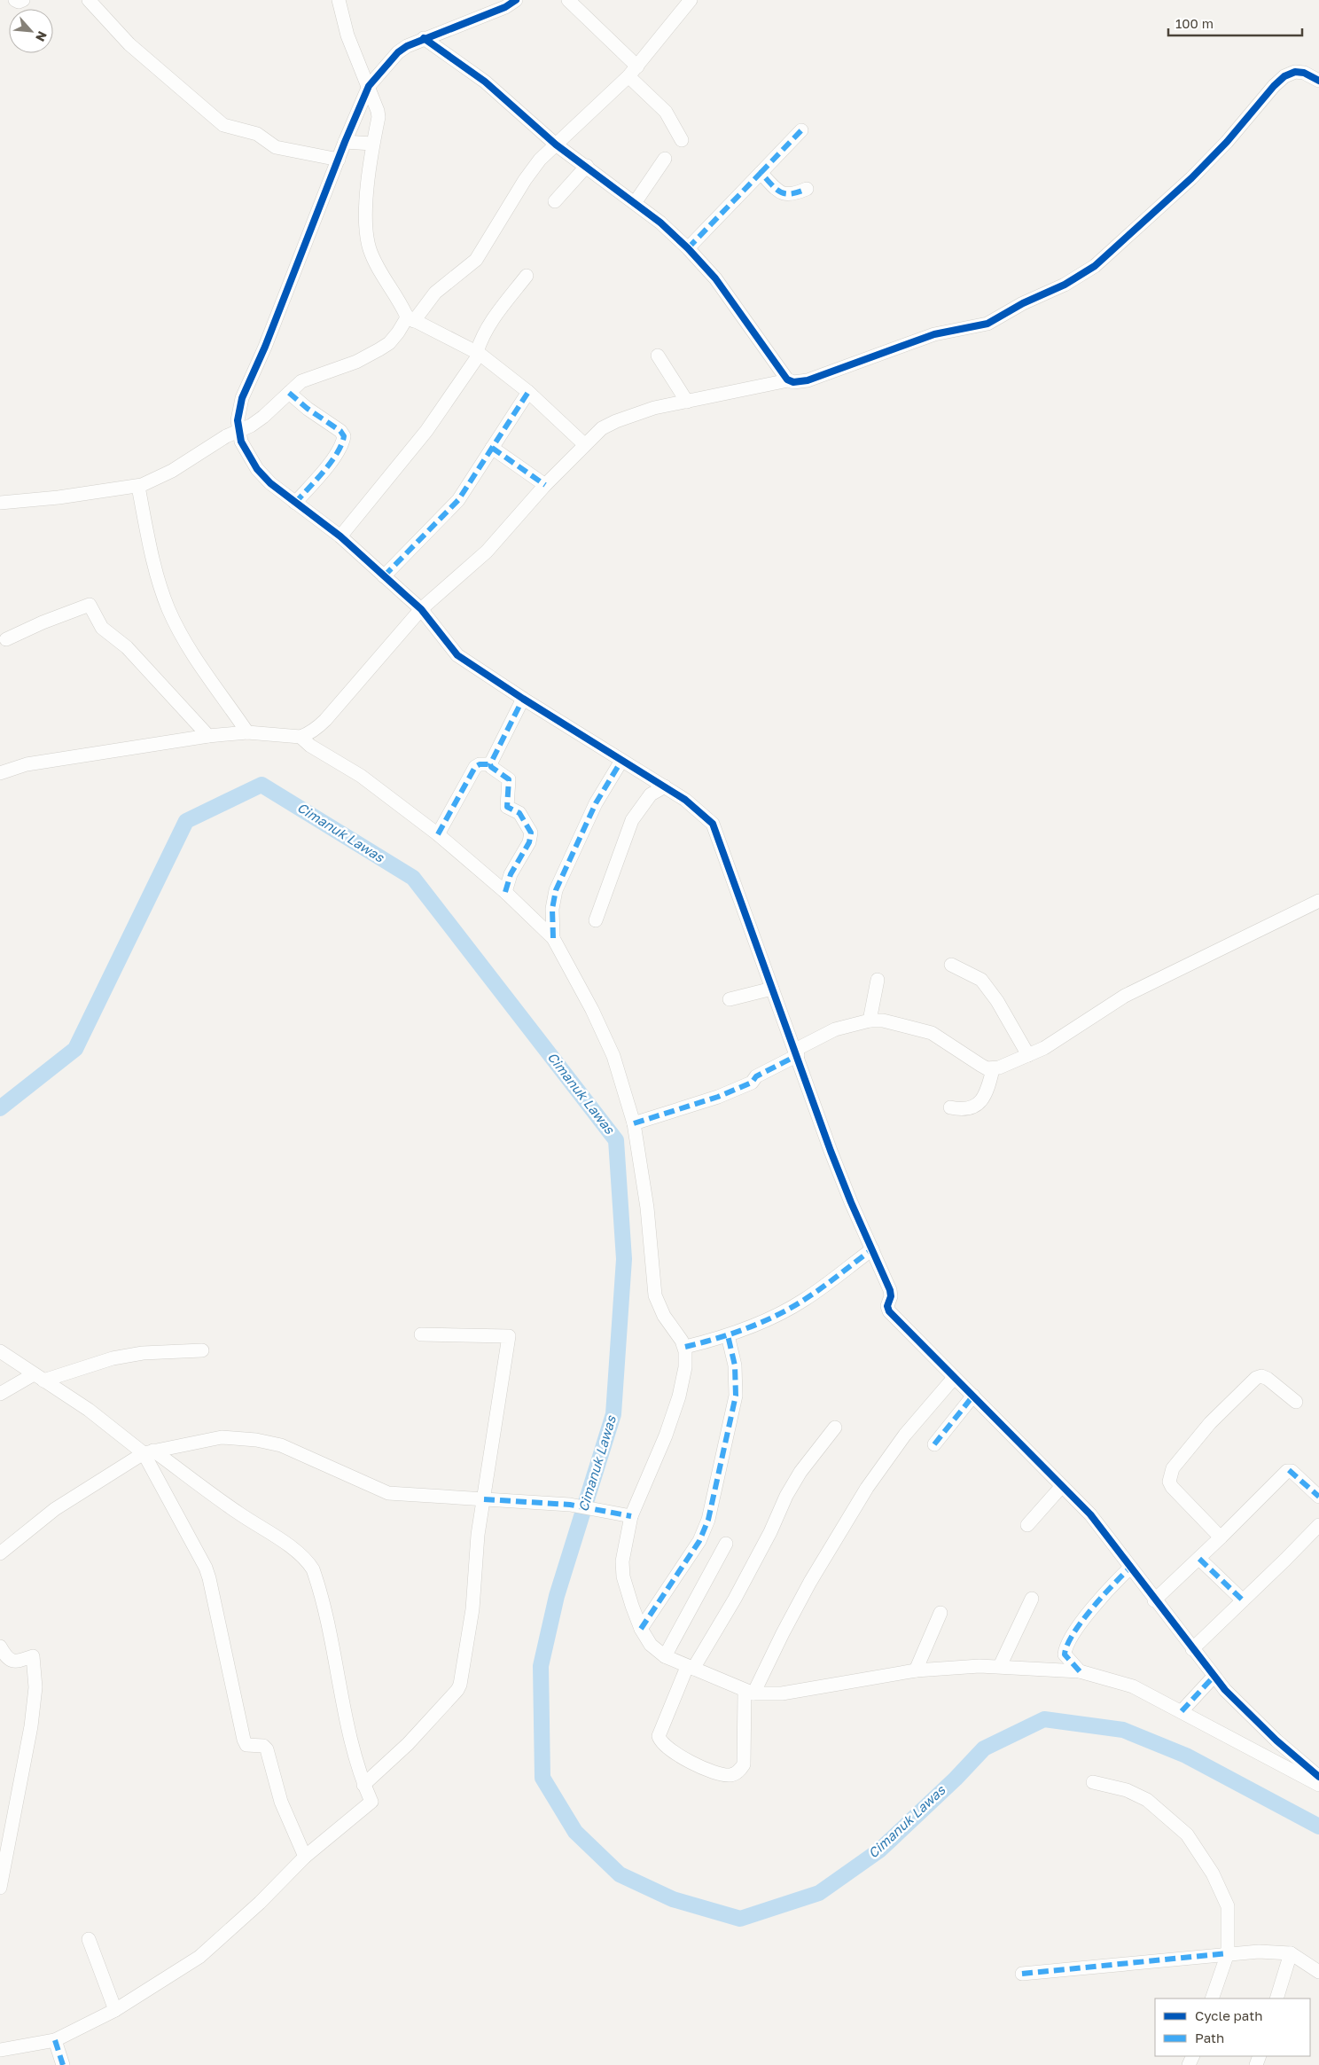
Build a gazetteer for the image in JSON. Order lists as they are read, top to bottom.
{
  "water": ["Cimanuk Lawas"],
  "legend": ["Cycle path", "Path"],
  "scale_bar": "100 m",
  "north": "bottom right"
}
